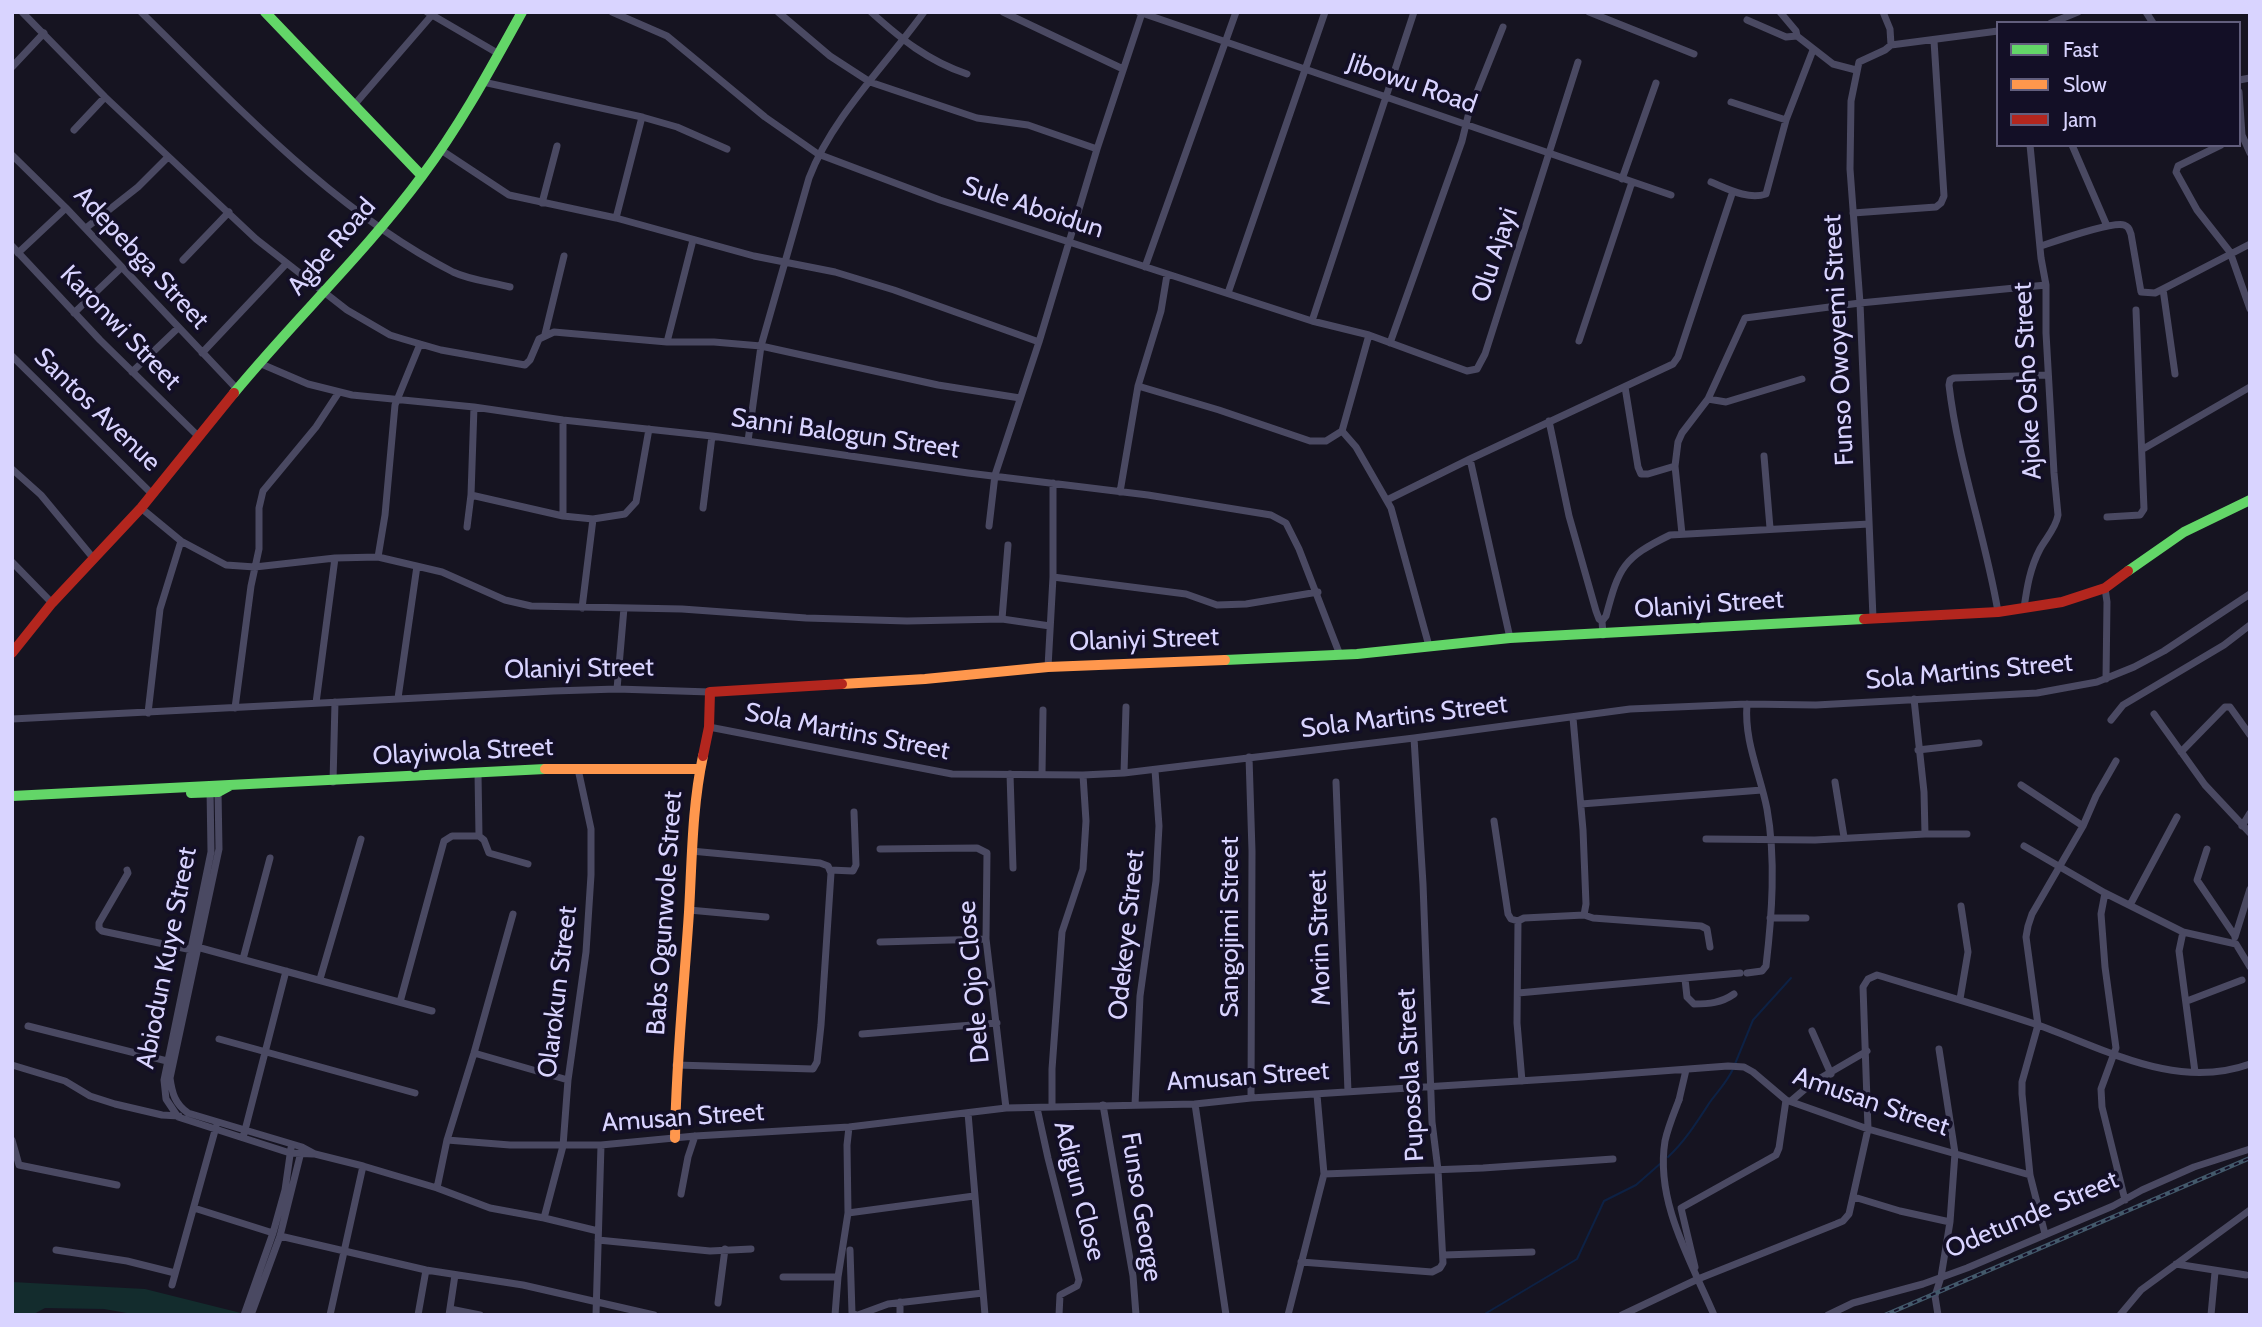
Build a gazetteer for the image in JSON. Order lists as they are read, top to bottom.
{
  "streets": {
    "street": [
      "Jibowu Road",
      "Sule Aboidun",
      "Agbe Road",
      "Olu Ajayi",
      "Adepebga Street",
      "Karonwi Street",
      "Funso Owoyemi Street",
      "Ajoke Osho Street",
      "Santos Avenue",
      "Sanni Balogun Street",
      "Olaniyi Street",
      "Sola Martins Street",
      "Olayiwola Street",
      "Babs Ogunwole Street",
      "Sangojimi Street",
      "Odekeye Street",
      "Morin Street",
      "Abiodun Kuye Street",
      "Dele Ojo Close",
      "Olarokun Street",
      "Puposola Street",
      "Amusan Street",
      "Adigun Close",
      "Funso George",
      "Odetunde Street"
    ]
  },
  "crossings": [
    ["Jibowu Road", "Olu Ajayi"],
    ["Sule Aboidun", "Olu Ajayi"],
    ["Agbe Road", "Adepebga Street"],
    ["Agbe Road", "Karonwi Street"],
    ["Agbe Road", "Santos Avenue"],
    ["Agbe Road", "Sanni Balogun Street"],
    ["Funso Owoyemi Street", "Olaniyi Street"],
    ["Ajoke Osho Street", "Olaniyi Street"],
    ["Sanni Balogun Street", "Olaniyi Street"],
    ["Olaniyi Street", "Babs Ogunwole Street"],
    ["Sola Martins Street", "Babs Ogunwole Street"],
    ["Sola Martins Street", "Sangojimi Street"],
    ["Sola Martins Street", "Odekeye Street"],
    ["Sola Martins Street", "Puposola Street"],
    ["Olayiwola Street", "Babs Ogunwole Street"],
    ["Olayiwola Street", "Abiodun Kuye Street"],
    ["Olayiwola Street", "Olarokun Street"],
    ["Babs Ogunwole Street", "Amusan Street"],
    ["Sangojimi Street", "Amusan Street"],
    ["Odekeye Street", "Amusan Street"],
    ["Morin Street", "Amusan Street"],
    ["Dele Ojo Close", "Amusan Street"],
    ["Olarokun Street", "Amusan Street"],
    ["Puposola Street", "Amusan Street"],
    ["Amusan Street", "Adigun Close"],
    ["Amusan Street", "Funso George"]
  ],
  "legend": ["Fast", "Slow", "Jam"]
}
